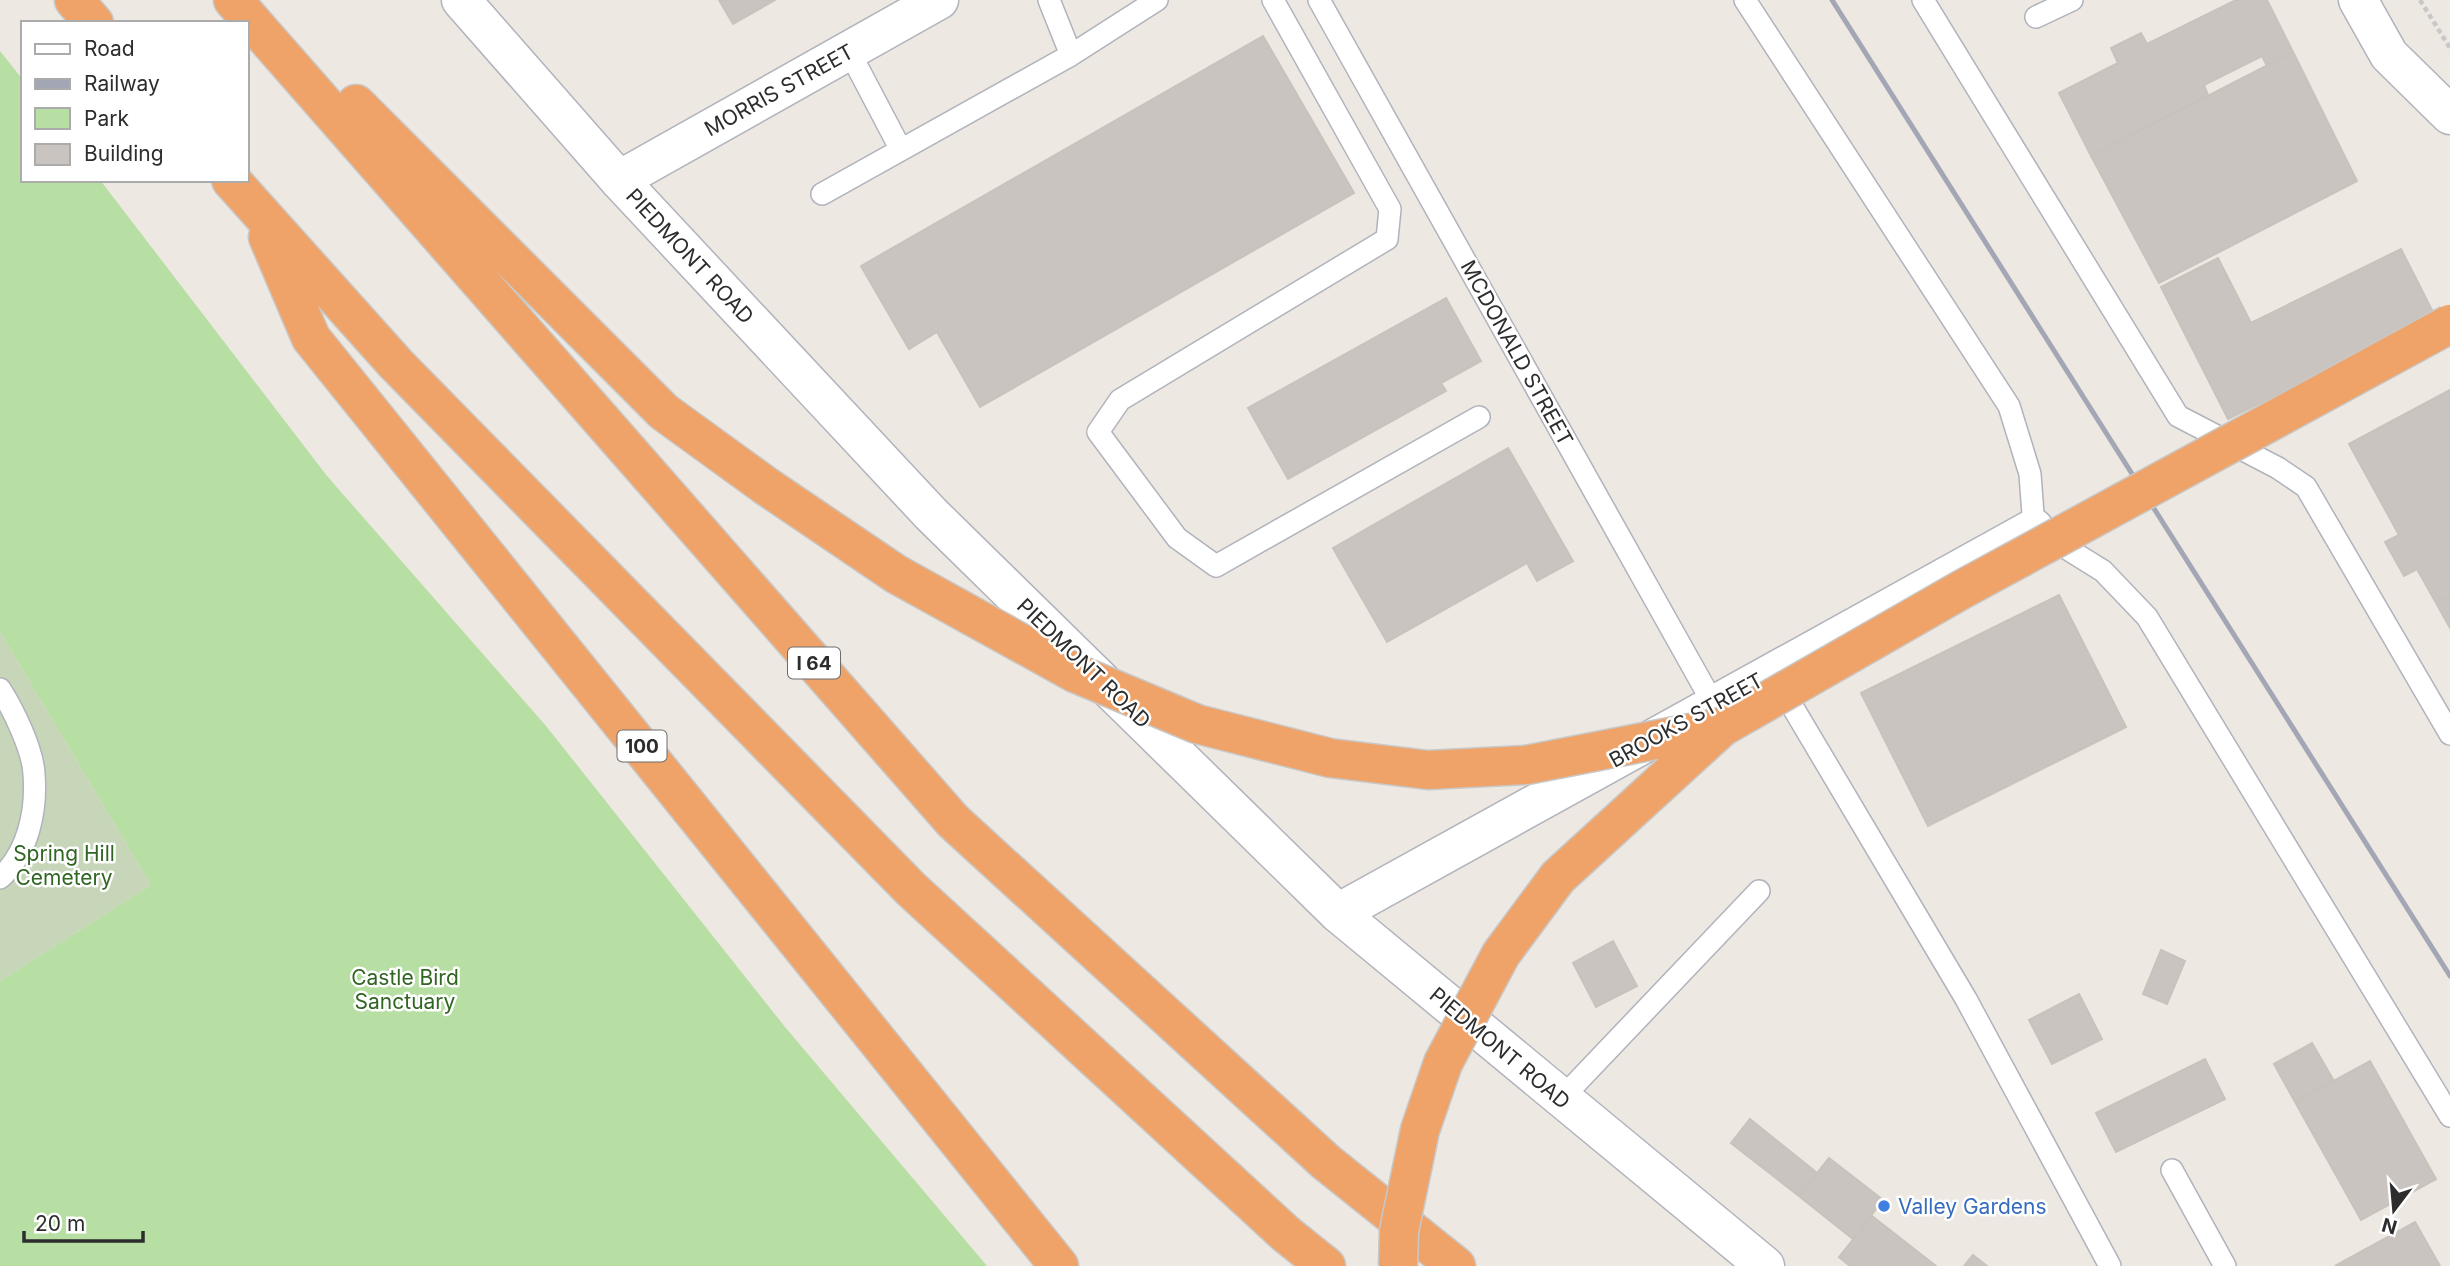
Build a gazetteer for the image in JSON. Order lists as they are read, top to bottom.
{
  "streets": {
    "highway": ["I 64", "100"],
    "street": ["MORRIS STREET", "PIEDMONT ROAD", "BROOKS STREET"],
    "lane": ["MCDONALD STREET"]
  },
  "crossings": [
    ["MORRIS STREET", "PIEDMONT ROAD"],
    ["PIEDMONT ROAD", "BROOKS STREET"],
    ["MCDONALD STREET", "BROOKS STREET"]
  ],
  "parks": ["Spring Hill Cemetery", "Castle Bird Sanctuary"],
  "places": ["Valley Gardens"],
  "legend": [
    "Road",
    "Railway",
    "Park",
    "Building"
  ],
  "scale_bar": "20 m",
  "north": "bottom"
}
